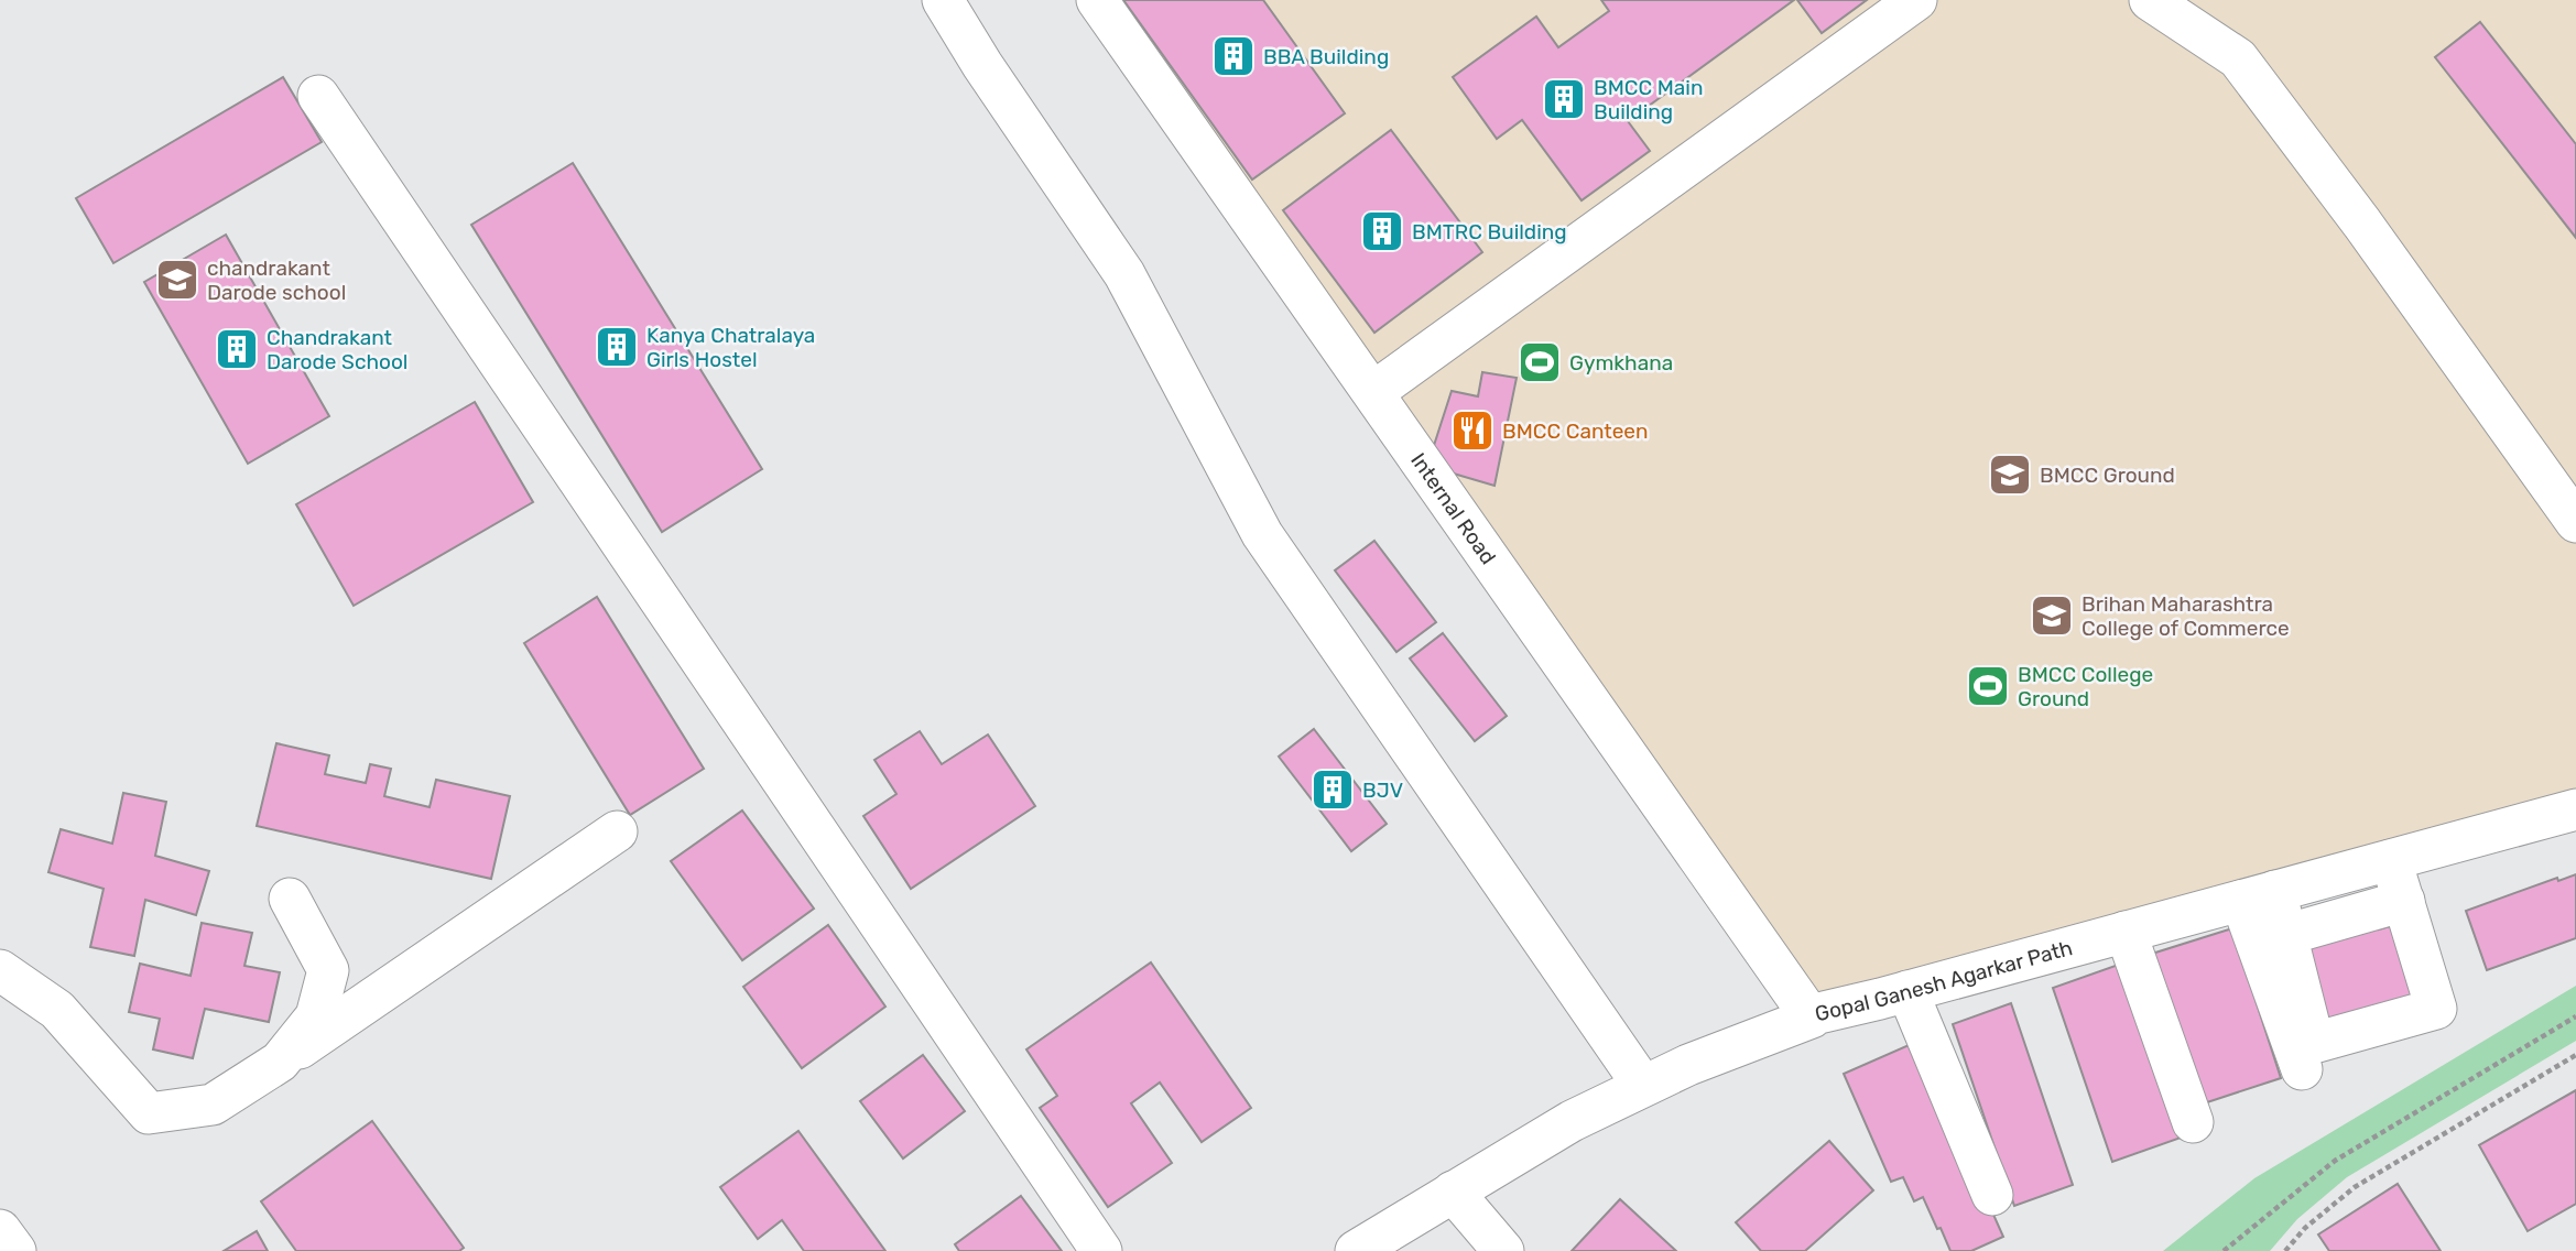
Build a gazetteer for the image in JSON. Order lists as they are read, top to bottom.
{
  "streets": {
    "street": ["Internal Road", "Gopal Ganesh Agarkar Path"]
  },
  "crossings": [
    ["Internal Road", "Gopal Ganesh Agarkar Path"]
  ],
  "places": {
    "building": [
      "BBA Building",
      "BMCC Main Building",
      "BMTRC Building",
      "Kanya Chatralaya Girls Hostel",
      "Chandrakant Darode School",
      "BJV"
    ],
    "school or university": ["chandrakant Darode school", "BMCC Ground", "Brihan Maharashtra College of Commerce"],
    "sports": ["Gymkhana", "BMCC College Ground"],
    "restaurant": ["BMCC Canteen"]
  }
}
